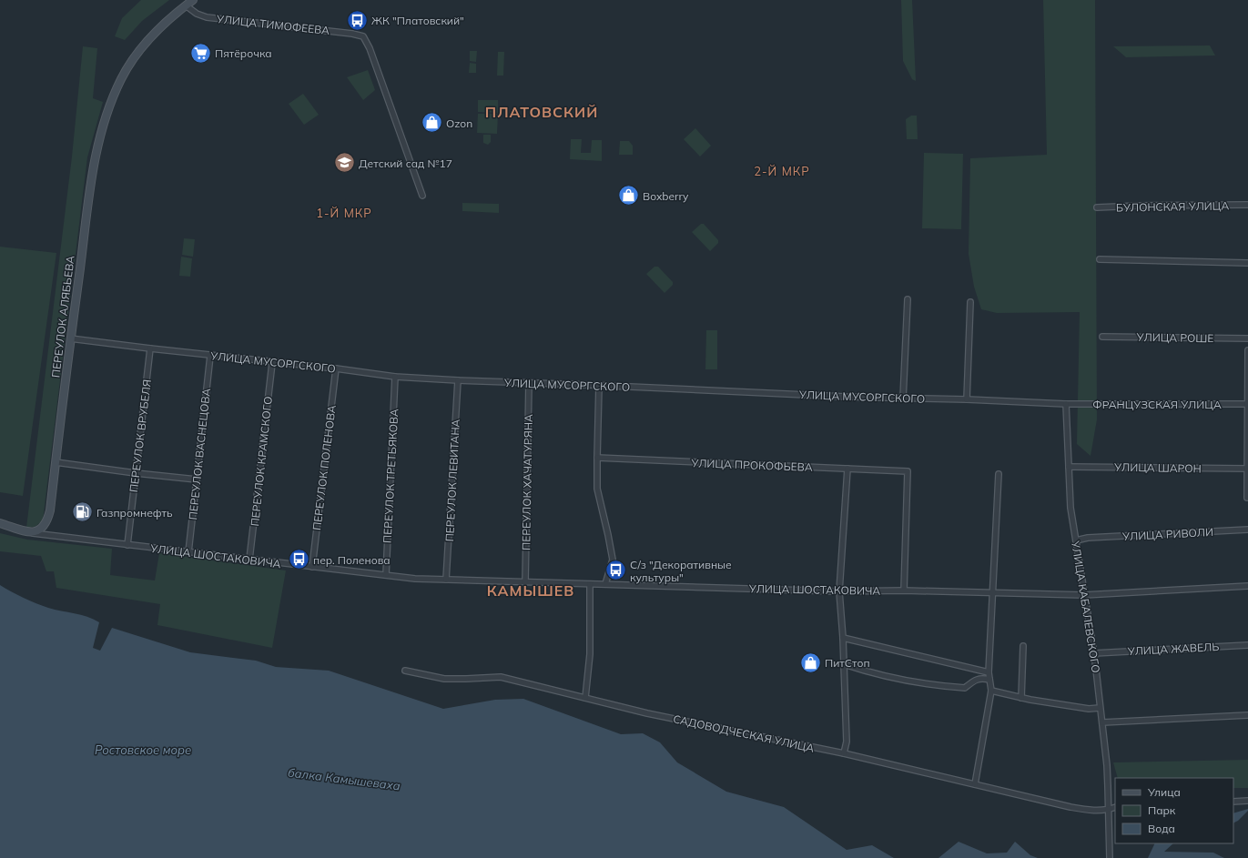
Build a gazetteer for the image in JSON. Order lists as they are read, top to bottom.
{
  "streets": {
    "main road": ["ПЕРЕУЛОК АЛЯБЬЕВА"],
    "street": [
      "УЛИЦА ТИМОФЕЕВА",
      "БУЛОНСКАЯ УЛИЦА",
      "УЛИЦА РОШЕ",
      "УЛИЦА МУСОРГСКОГО",
      "ФРАНЦУЗСКАЯ УЛИЦА",
      "ПЕРЕУЛОК ВРУБЕЛЯ",
      "ПЕРЕУЛОК ВАСНЕЦОВА",
      "ПЕРЕУЛОК КРАМСКОГО",
      "УЛИЦА ПРОКОФЬЕВА",
      "ПЕРЕУЛОК ПОЛЕНОВА",
      "УЛИЦА ШАРОН",
      "ПЕРЕУЛОК ТРЕТЬЯКОВА",
      "ПЕРЕУЛОК ЛЕВИТАНА",
      "ПЕРЕУЛОК ХАЧАТУРЯНА",
      "УЛИЦА РИВОЛИ",
      "УЛИЦА ШОСТАКОВИЧА",
      "УЛИЦА КАБАЛЕВСКОГО",
      "УЛИЦА ЖАВЕЛЬ",
      "САДОВОДЧЕСКАЯ УЛИЦА"
    ]
  },
  "crossings": [
    ["УЛИЦА ТИМОФЕЕВА", "ПЕРЕУЛОК АЛЯБЬЕВА"],
    ["ПЕРЕУЛОК АЛЯБЬЕВА", "УЛИЦА МУСОРГСКОГО"],
    ["ПЕРЕУЛОК АЛЯБЬЕВА", "УЛИЦА ШОСТАКОВИЧА"],
    ["УЛИЦА МУСОРГСКОГО", "ФРАНЦУЗСКАЯ УЛИЦА"],
    ["УЛИЦА МУСОРГСКОГО", "ПЕРЕУЛОК ВРУБЕЛЯ"],
    ["УЛИЦА МУСОРГСКОГО", "ПЕРЕУЛОК ВАСНЕЦОВА"],
    ["УЛИЦА МУСОРГСКОГО", "ПЕРЕУЛОК КРАМСКОГО"],
    ["УЛИЦА МУСОРГСКОГО", "ПЕРЕУЛОК ПОЛЕНОВА"],
    ["УЛИЦА МУСОРГСКОГО", "ПЕРЕУЛОК ТРЕТЬЯКОВА"],
    ["УЛИЦА МУСОРГСКОГО", "ПЕРЕУЛОК ЛЕВИТАНА"],
    ["УЛИЦА МУСОРГСКОГО", "ПЕРЕУЛОК ХАЧАТУРЯНА"],
    ["УЛИЦА МУСОРГСКОГО", "УЛИЦА КАБАЛЕВСКОГО"],
    ["ФРАНЦУЗСКАЯ УЛИЦА", "УЛИЦА КАБАЛЕВСКОГО"],
    ["ПЕРЕУЛОК ВРУБЕЛЯ", "УЛИЦА ШОСТАКОВИЧА"],
    ["ПЕРЕУЛОК ВАСНЕЦОВА", "УЛИЦА ШОСТАКОВИЧА"],
    ["ПЕРЕУЛОК КРАМСКОГО", "УЛИЦА ШОСТАКОВИЧА"],
    ["УЛИЦА ПРОКОФЬЕВА", "УЛИЦА ШОСТАКОВИЧА"],
    ["ПЕРЕУЛОК ПОЛЕНОВА", "УЛИЦА ШОСТАКОВИЧА"],
    ["УЛИЦА ШАРОН", "УЛИЦА КАБАЛЕВСКОГО"],
    ["ПЕРЕУЛОК ТРЕТЬЯКОВА", "УЛИЦА ШОСТАКОВИЧА"],
    ["ПЕРЕУЛОК ЛЕВИТАНА", "УЛИЦА ШОСТАКОВИЧА"],
    ["ПЕРЕУЛОК ХАЧАТУРЯНА", "УЛИЦА ШОСТАКОВИЧА"],
    ["УЛИЦА РИВОЛИ", "УЛИЦА КАБАЛЕВСКОГО"],
    ["УЛИЦА ШОСТАКОВИЧА", "УЛИЦА КАБАЛЕВСКОГО"],
    ["УЛИЦА КАБАЛЕВСКОГО", "УЛИЦА ЖАВЕЛЬ"],
    ["УЛИЦА КАБАЛЕВСКОГО", "САДОВОДЧЕСКАЯ УЛИЦА"]
  ],
  "districts": [
    "ПЛАТОВСКИЙ",
    "2-Й МКР",
    "1-Й МКР",
    "КАМЫШЕВ"
  ],
  "water": ["Ростовское море", "балка Камышеваха"],
  "places": {
    "bus stop": ["ЖК \"Платовский\"", "пер. Поленова", "С/з \"Декоративные культуры\""],
    "supermarket": ["Пятёрочка"],
    "shop": ["Ozon", "Boxberry", "ПитСтоп"],
    "school or university": ["Детский сад №17"],
    "fuel station": ["Газпромнефть"]
  },
  "legend": ["Улица", "Парк", "Вода"]
}
